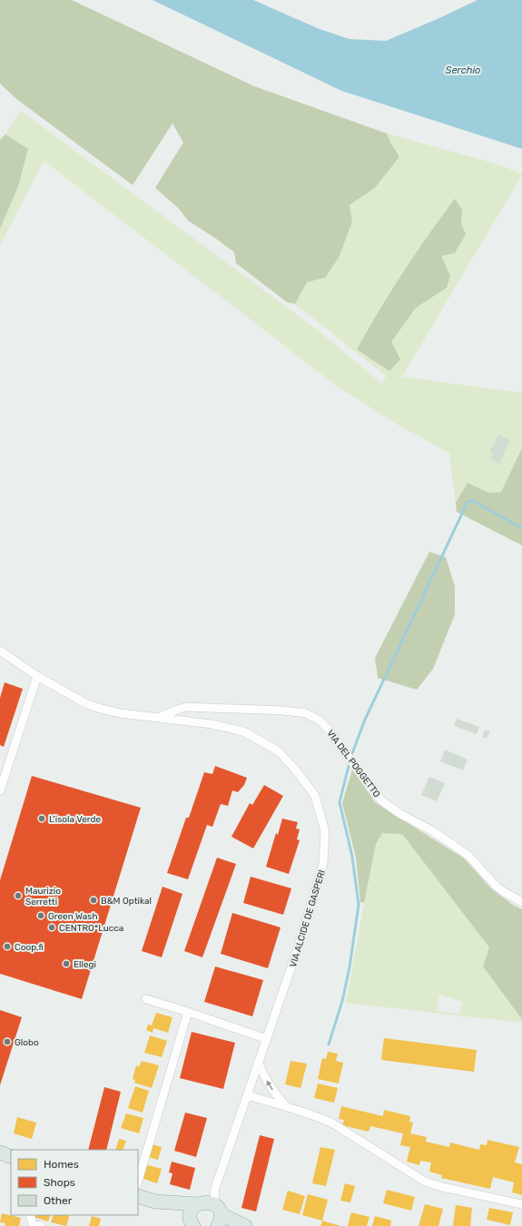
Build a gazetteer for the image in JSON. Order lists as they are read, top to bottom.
{
  "streets": {
    "street": ["VIA DEL POGGETTO", "VIA ALCIDE DE GASPERI"]
  },
  "crossings": [
    ["VIA DEL POGGETTO", "VIA ALCIDE DE GASPERI"]
  ],
  "water": ["Serchio"],
  "places": [
    "L'isola Verde",
    "Maurizio Serretti",
    "B&M Optikal",
    "Green Wash",
    "CENTRO*Lucca",
    "Coop.fi",
    "Ellegi",
    "Globo"
  ],
  "legend": ["Homes", "Shops", "Other"]
}
